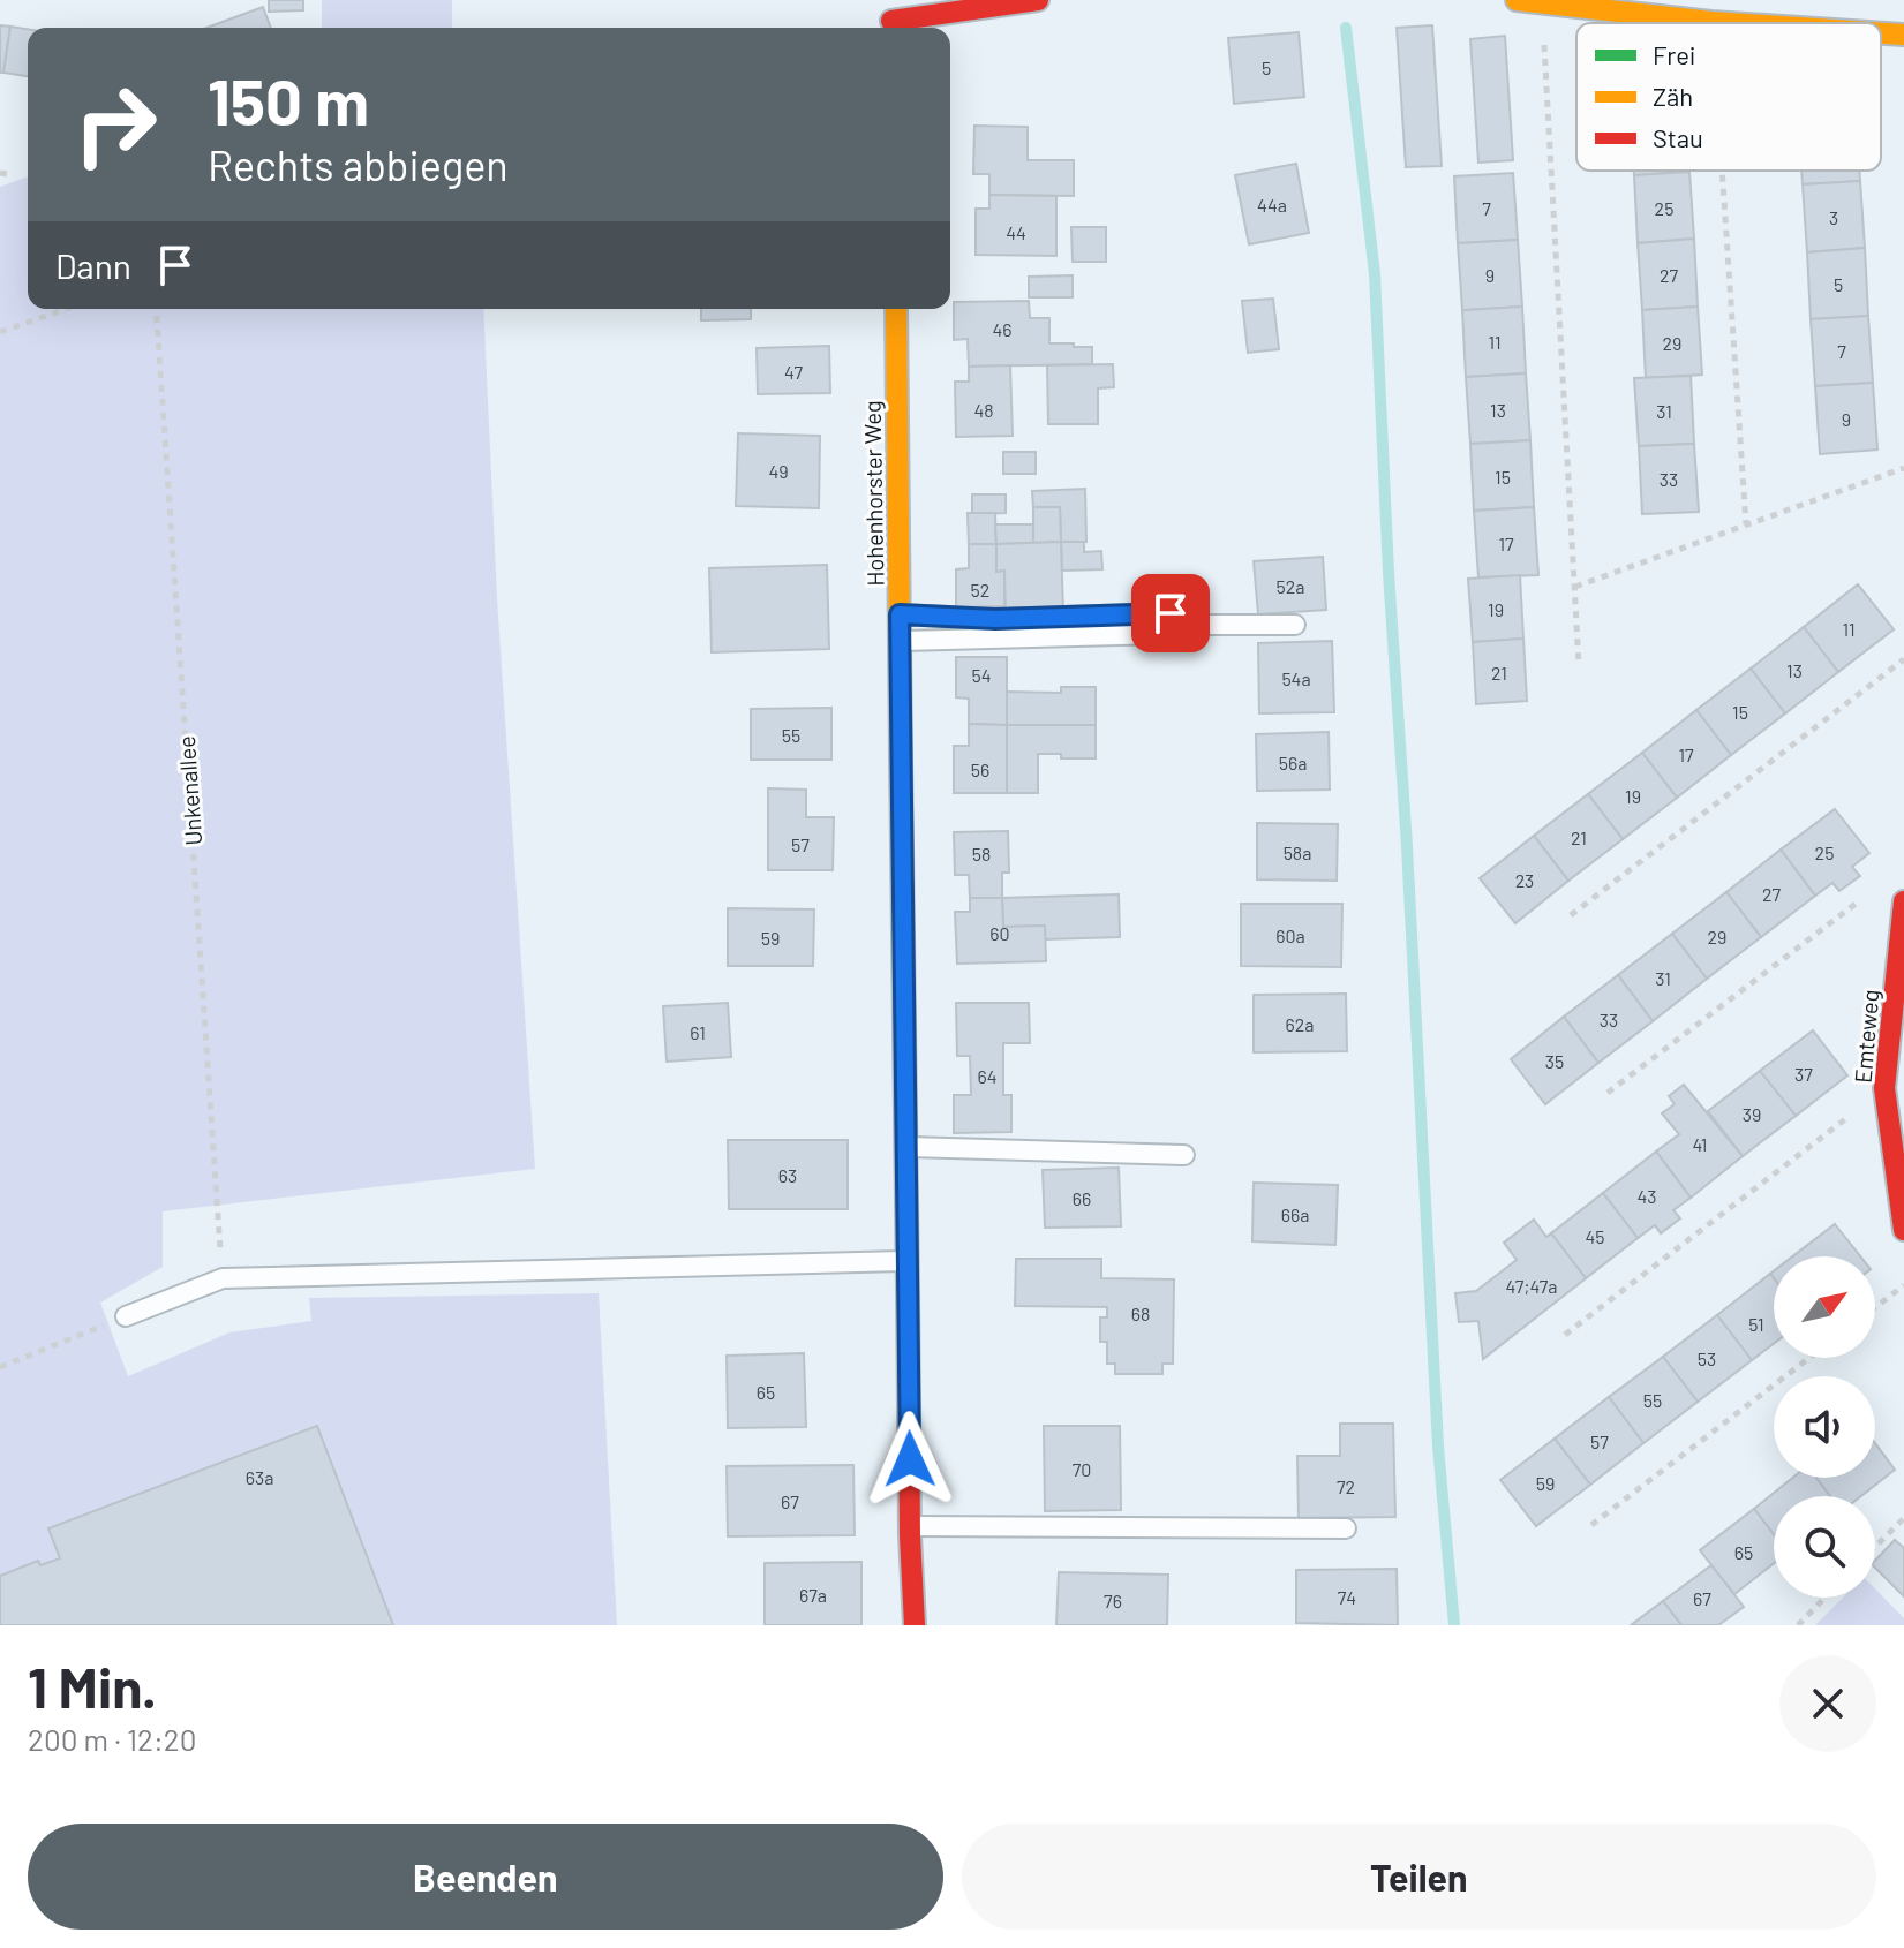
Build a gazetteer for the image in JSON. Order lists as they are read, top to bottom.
{
  "streets": {
    "street": ["Hohenhorster Weg", "Emteweg"],
    "path": ["Unkenallee"]
  },
  "house_numbers": [
    "5",
    "44a",
    "7",
    "25",
    "3",
    "44",
    "9",
    "27",
    "5",
    "46",
    "11",
    "29",
    "7",
    "47",
    "48",
    "13",
    "31",
    "9",
    "49",
    "15",
    "33",
    "17",
    "52a",
    "52",
    "19",
    "11",
    "13",
    "21",
    "54",
    "54a",
    "15",
    "55",
    "17",
    "56a",
    "56",
    "19",
    "21",
    "57",
    "58a",
    "25",
    "58",
    "23",
    "27",
    "60",
    "60a",
    "29",
    "59",
    "31",
    "33",
    "62a",
    "61",
    "35",
    "37",
    "64",
    "39",
    "41",
    "63",
    "43",
    "66",
    "66a",
    "45",
    "47;47a",
    "68",
    "51",
    "53",
    "65",
    "55",
    "57",
    "70",
    "63a",
    "59",
    "72",
    "67",
    "65",
    "67a",
    "74",
    "67",
    "76"
  ],
  "legend": ["Frei", "Zäh", "Stau"],
  "north": "top right",
  "page": {
    "turn": ["150 m", "Rechts abbiegen"],
    "then": "Dann",
    "heading": ["1 Min.", "200 m · 12:20"],
    "buttons": ["Beenden", "Teilen"]
  }
}
